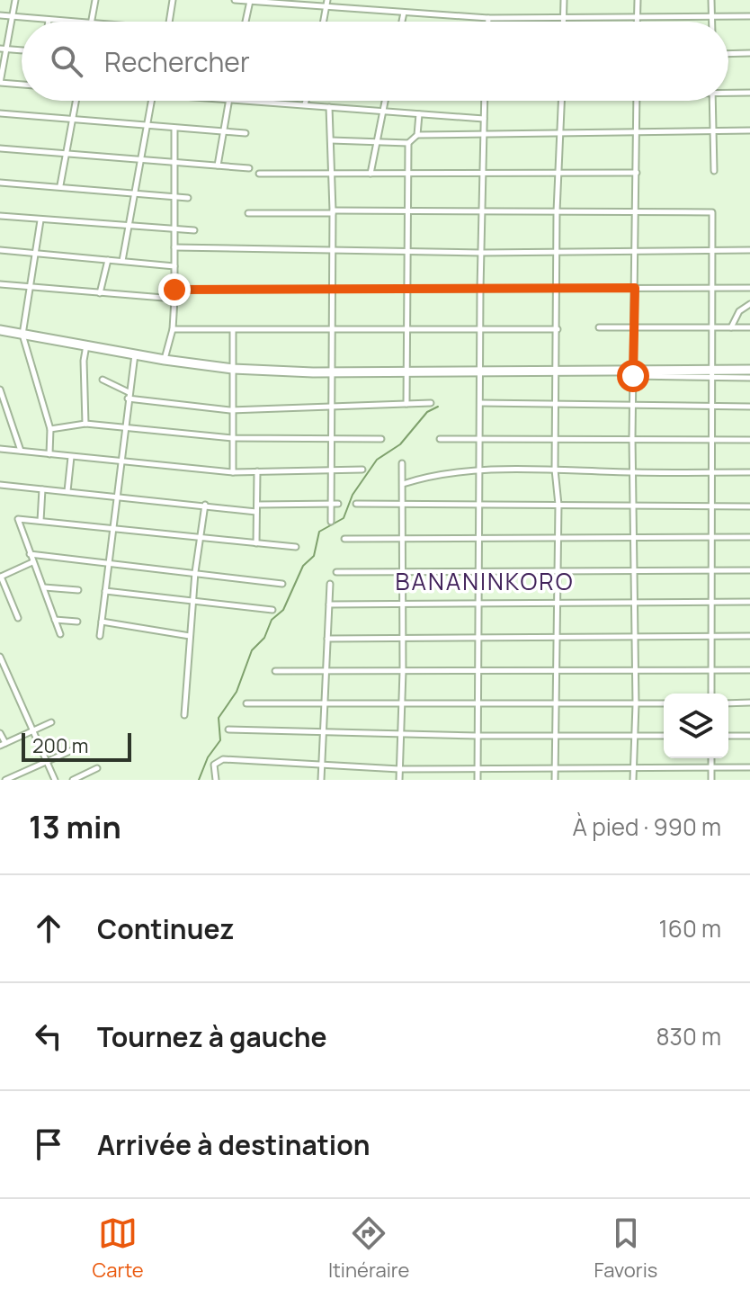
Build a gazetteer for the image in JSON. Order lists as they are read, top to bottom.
{
  "districts": ["BANANINKORO"],
  "scale_bar": "200 m",
  "page": {
    "search": "Rechercher",
    "scale": "200 m",
    "heading": ["13 min", "À pied · 990 m"],
    "list": [
      ["Continuez", "160 m"],
      ["Tournez à gauche", "830 m"],
      "Arrivée à destination"
    ],
    "nav": ["Carte", "Itinéraire", "Favoris"]
  }
}
